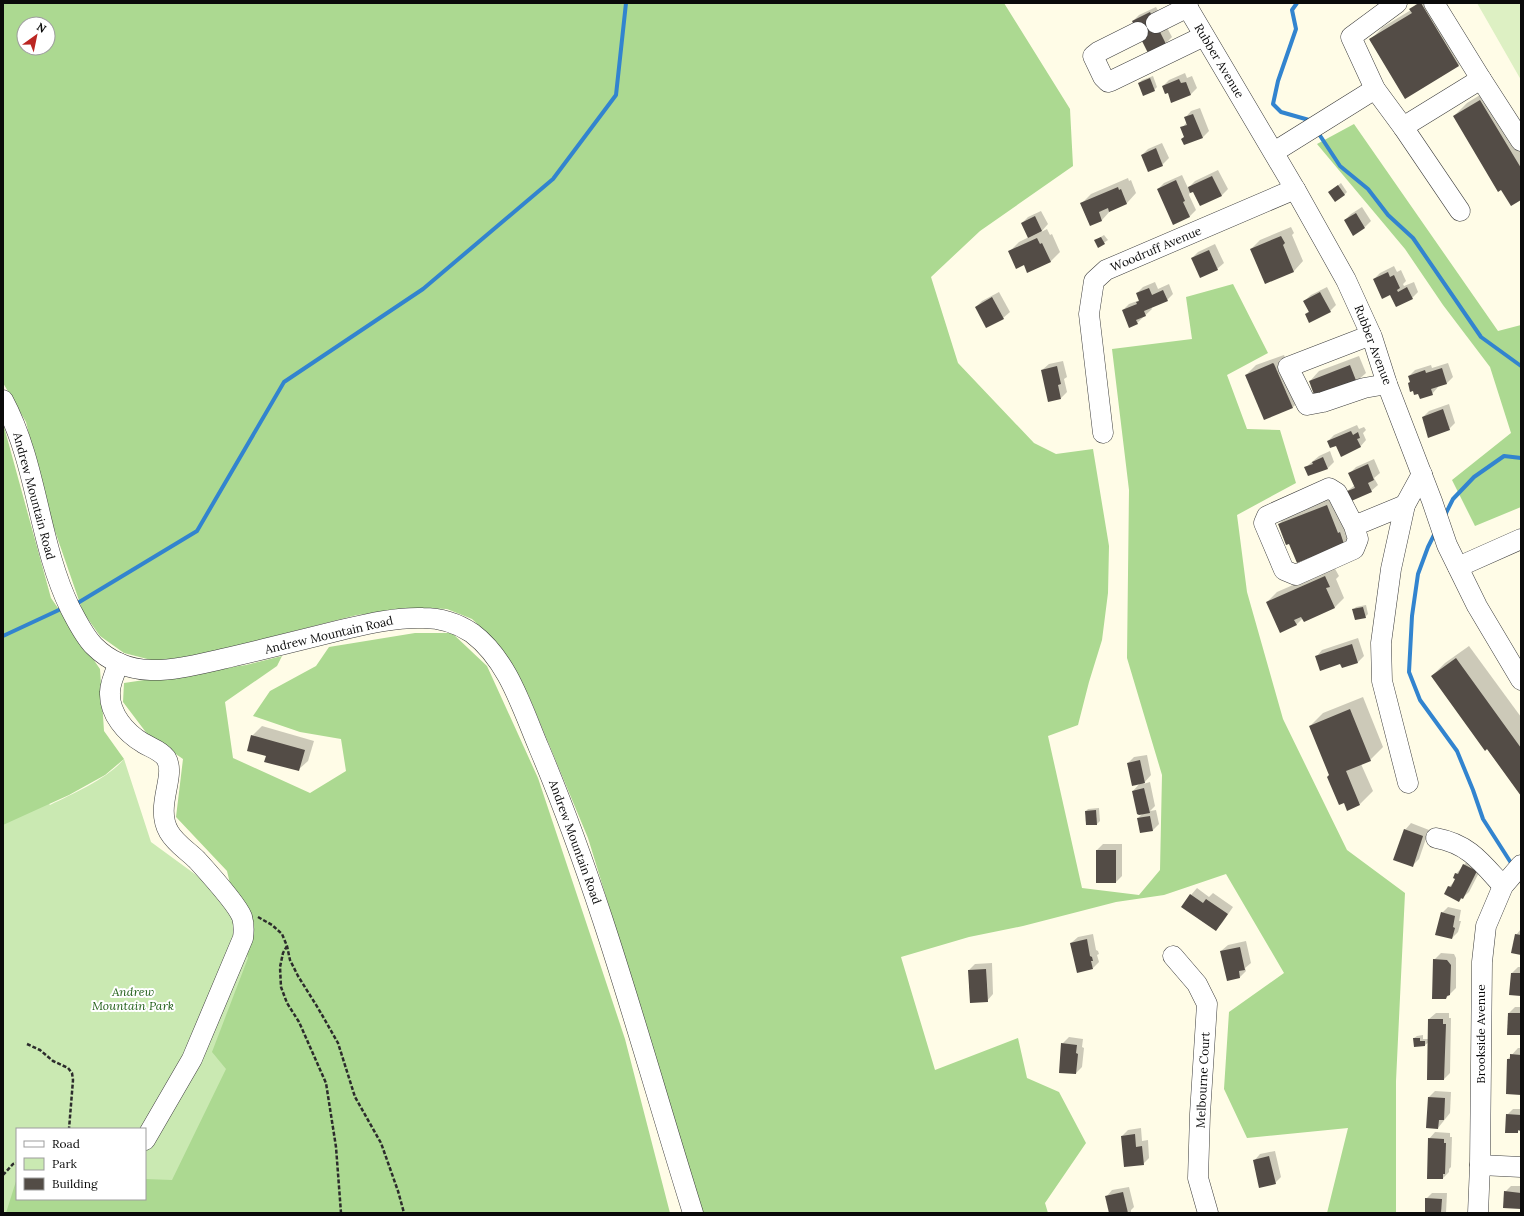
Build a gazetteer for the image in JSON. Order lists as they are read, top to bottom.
{
  "streets": {
    "street": [
      "Rubber Avenue",
      "Woodruff Avenue",
      "Andrew Mountain Road",
      "Brookside Avenue",
      "Melbourne Court"
    ]
  },
  "crossings": [
    ["Rubber Avenue", "Woodruff Avenue"]
  ],
  "parks": ["Andrew Mountain Park"],
  "legend": ["Road", "Park", "Building"],
  "north": "top right"
}
